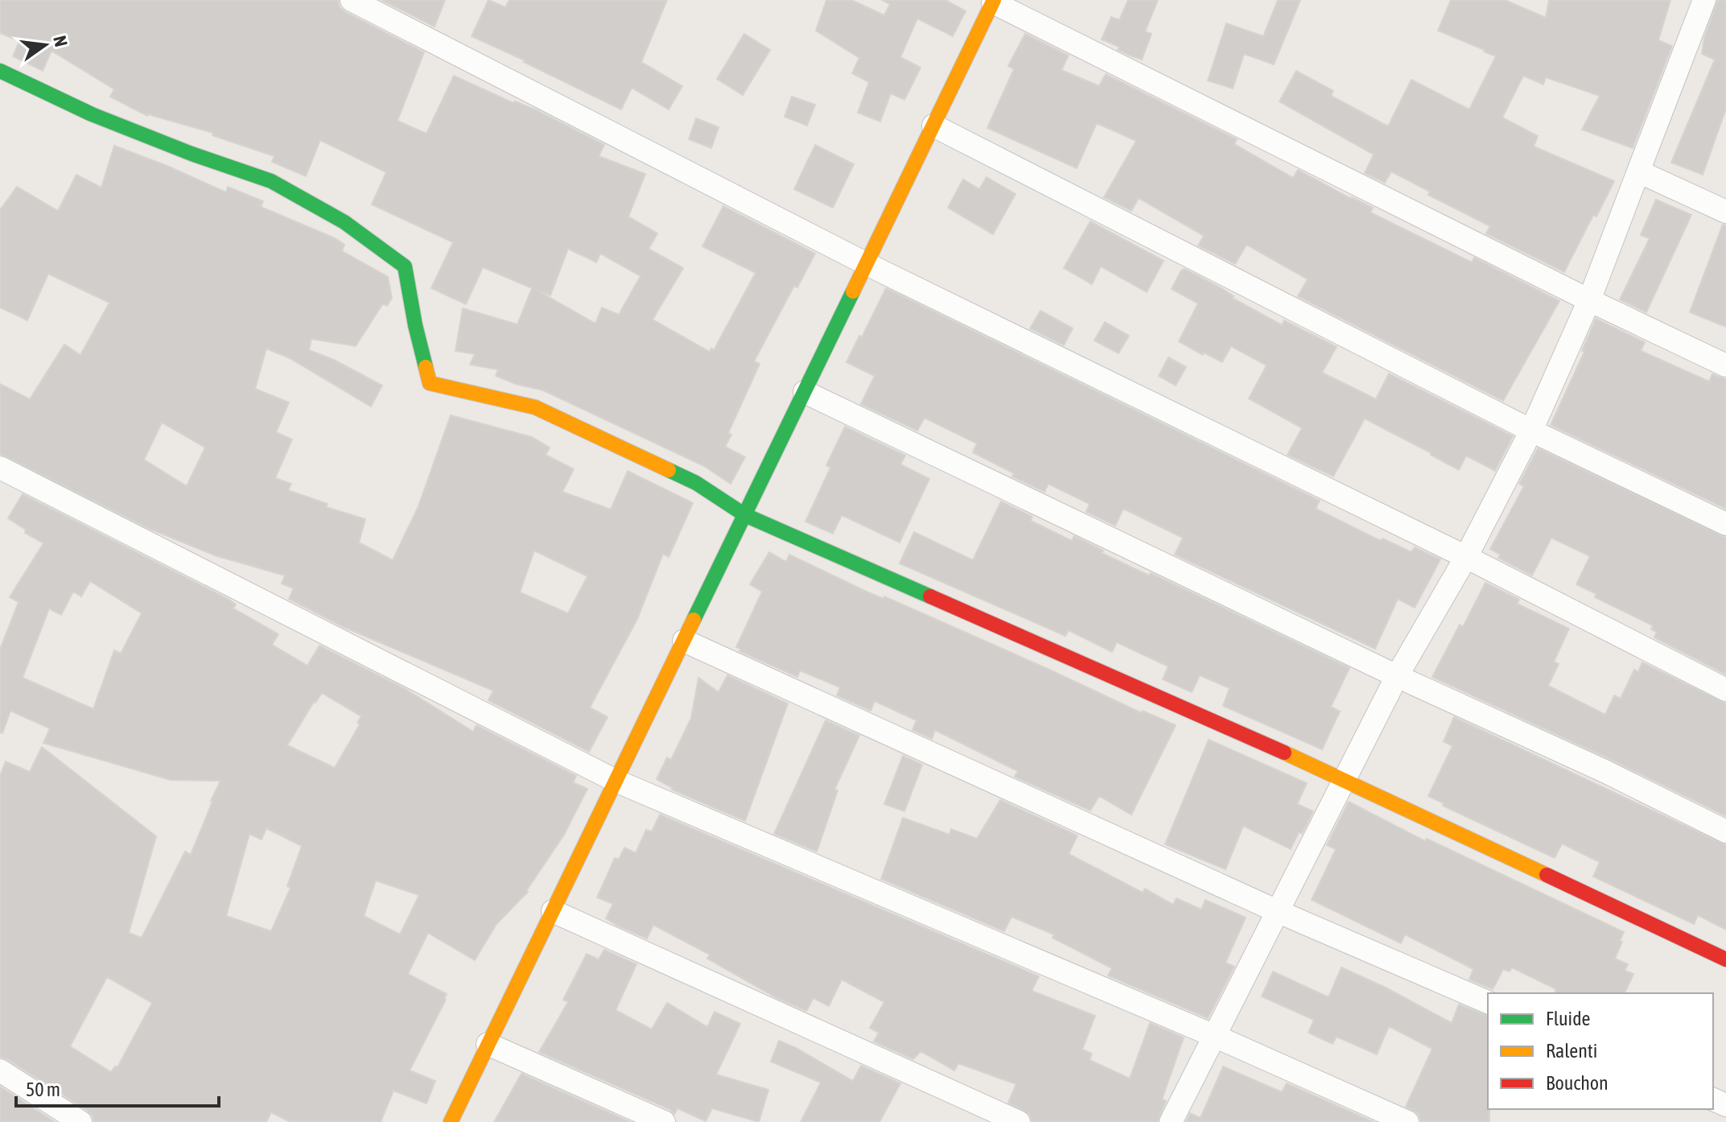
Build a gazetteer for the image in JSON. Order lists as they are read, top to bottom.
{
  "legend": ["Fluide", "Ralenti", "Bouchon"],
  "scale_bar": "50 m",
  "north": "right"
}
